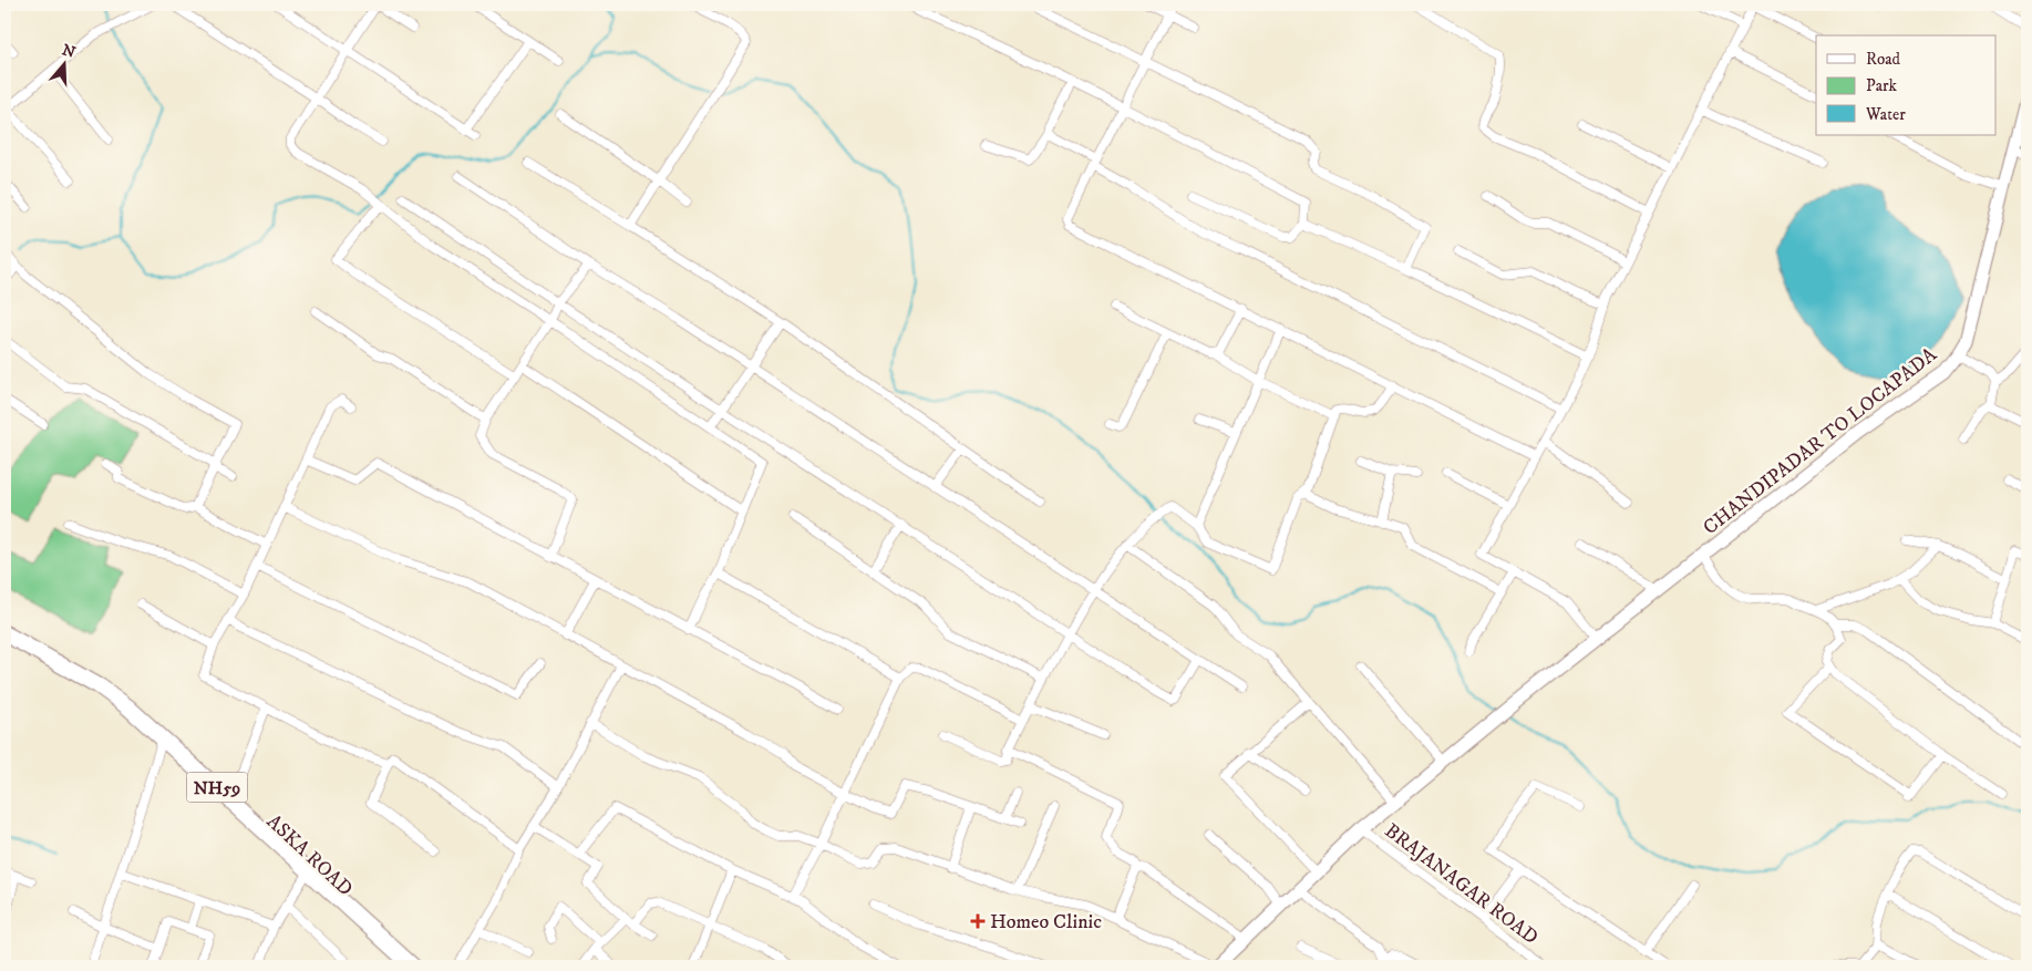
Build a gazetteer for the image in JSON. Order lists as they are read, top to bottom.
{
  "streets": {
    "highway": ["NH59", "ASKA ROAD"],
    "street": ["CHANDIPADAR TO LOCAPADA", "BRAJANAGAR ROAD"]
  },
  "crossings": [
    ["CHANDIPADAR TO LOCAPADA", "BRAJANAGAR ROAD"],
    ["NH59", "ASKA ROAD"]
  ],
  "places": {
    "health": ["Homeo Clinic"]
  },
  "legend": ["Road", "Park", "Water"],
  "north": "top"
}
